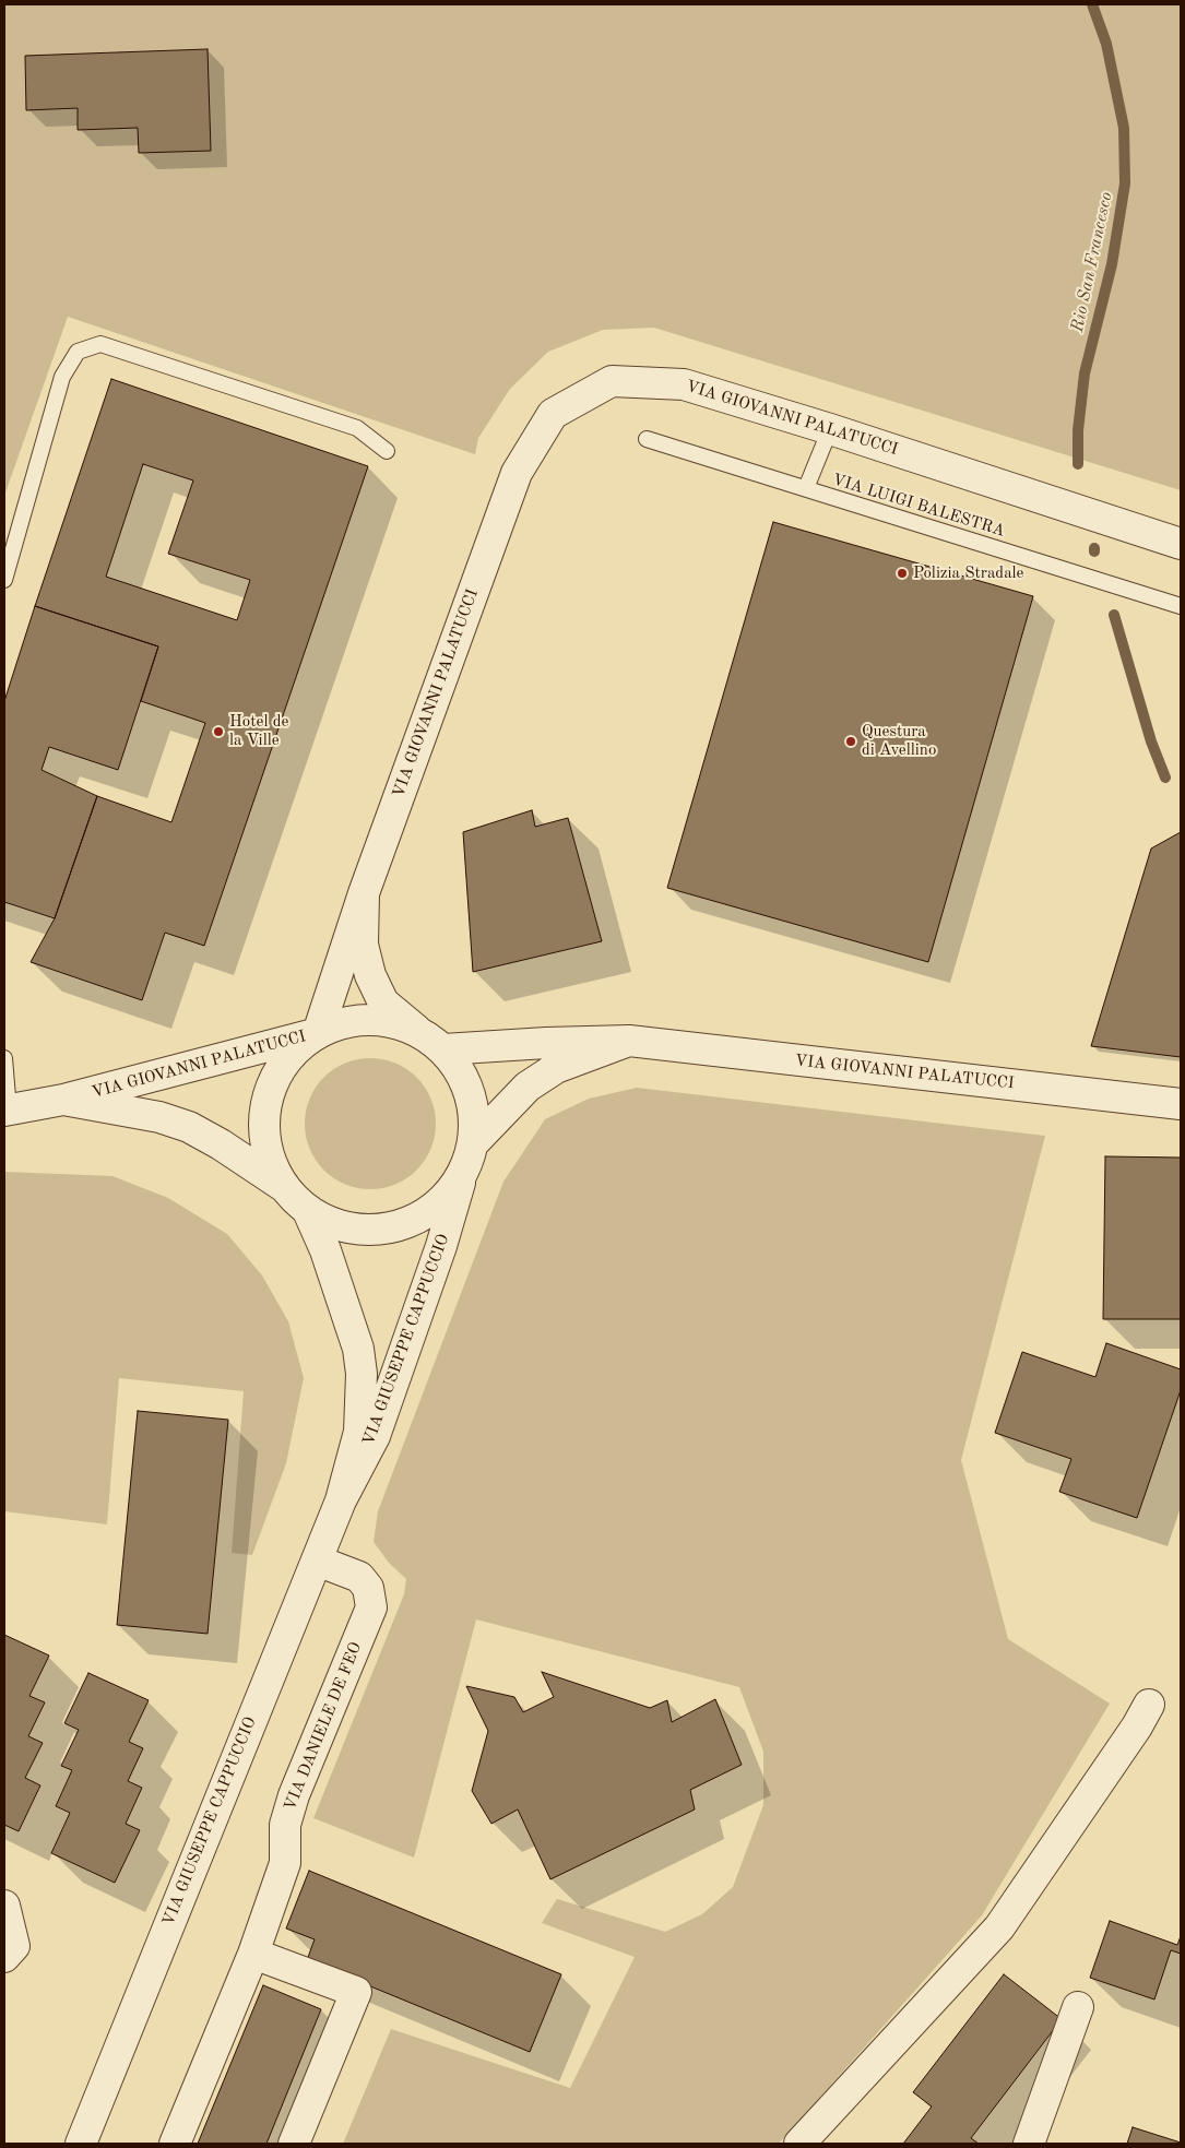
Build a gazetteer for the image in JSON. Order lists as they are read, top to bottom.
{
  "streets": {
    "street": ["VIA GIOVANNI PALATUCCI", "VIA GIUSEPPE CAPPUCCIO", "VIA DANIELE DE FEO"],
    "lane": ["VIA LUIGI BALESTRA"]
  },
  "crossings": [
    ["VIA GIOVANNI PALATUCCI", "VIA GIUSEPPE CAPPUCCIO"],
    ["VIA GIUSEPPE CAPPUCCIO", "VIA DANIELE DE FEO"]
  ],
  "water": ["Rio San Francesco"],
  "places": ["Polizia Stradale", "Hotel de la Ville", "Questura di Avellino"]
}
